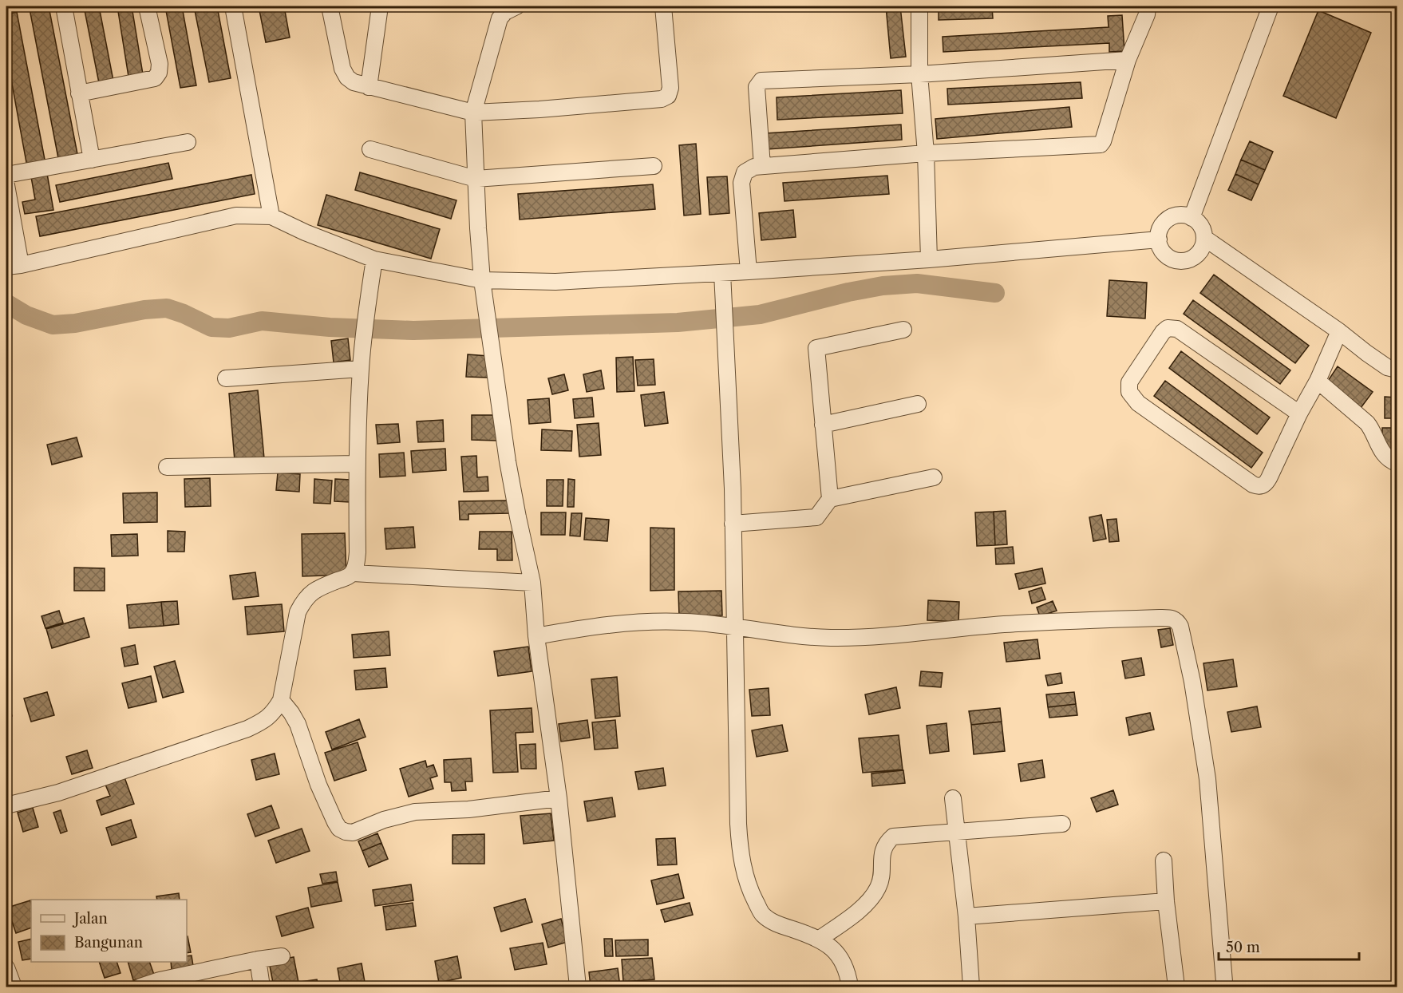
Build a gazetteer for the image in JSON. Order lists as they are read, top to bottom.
{
  "legend": ["Jalan", "Bangunan"],
  "scale_bar": "50 m"
}
